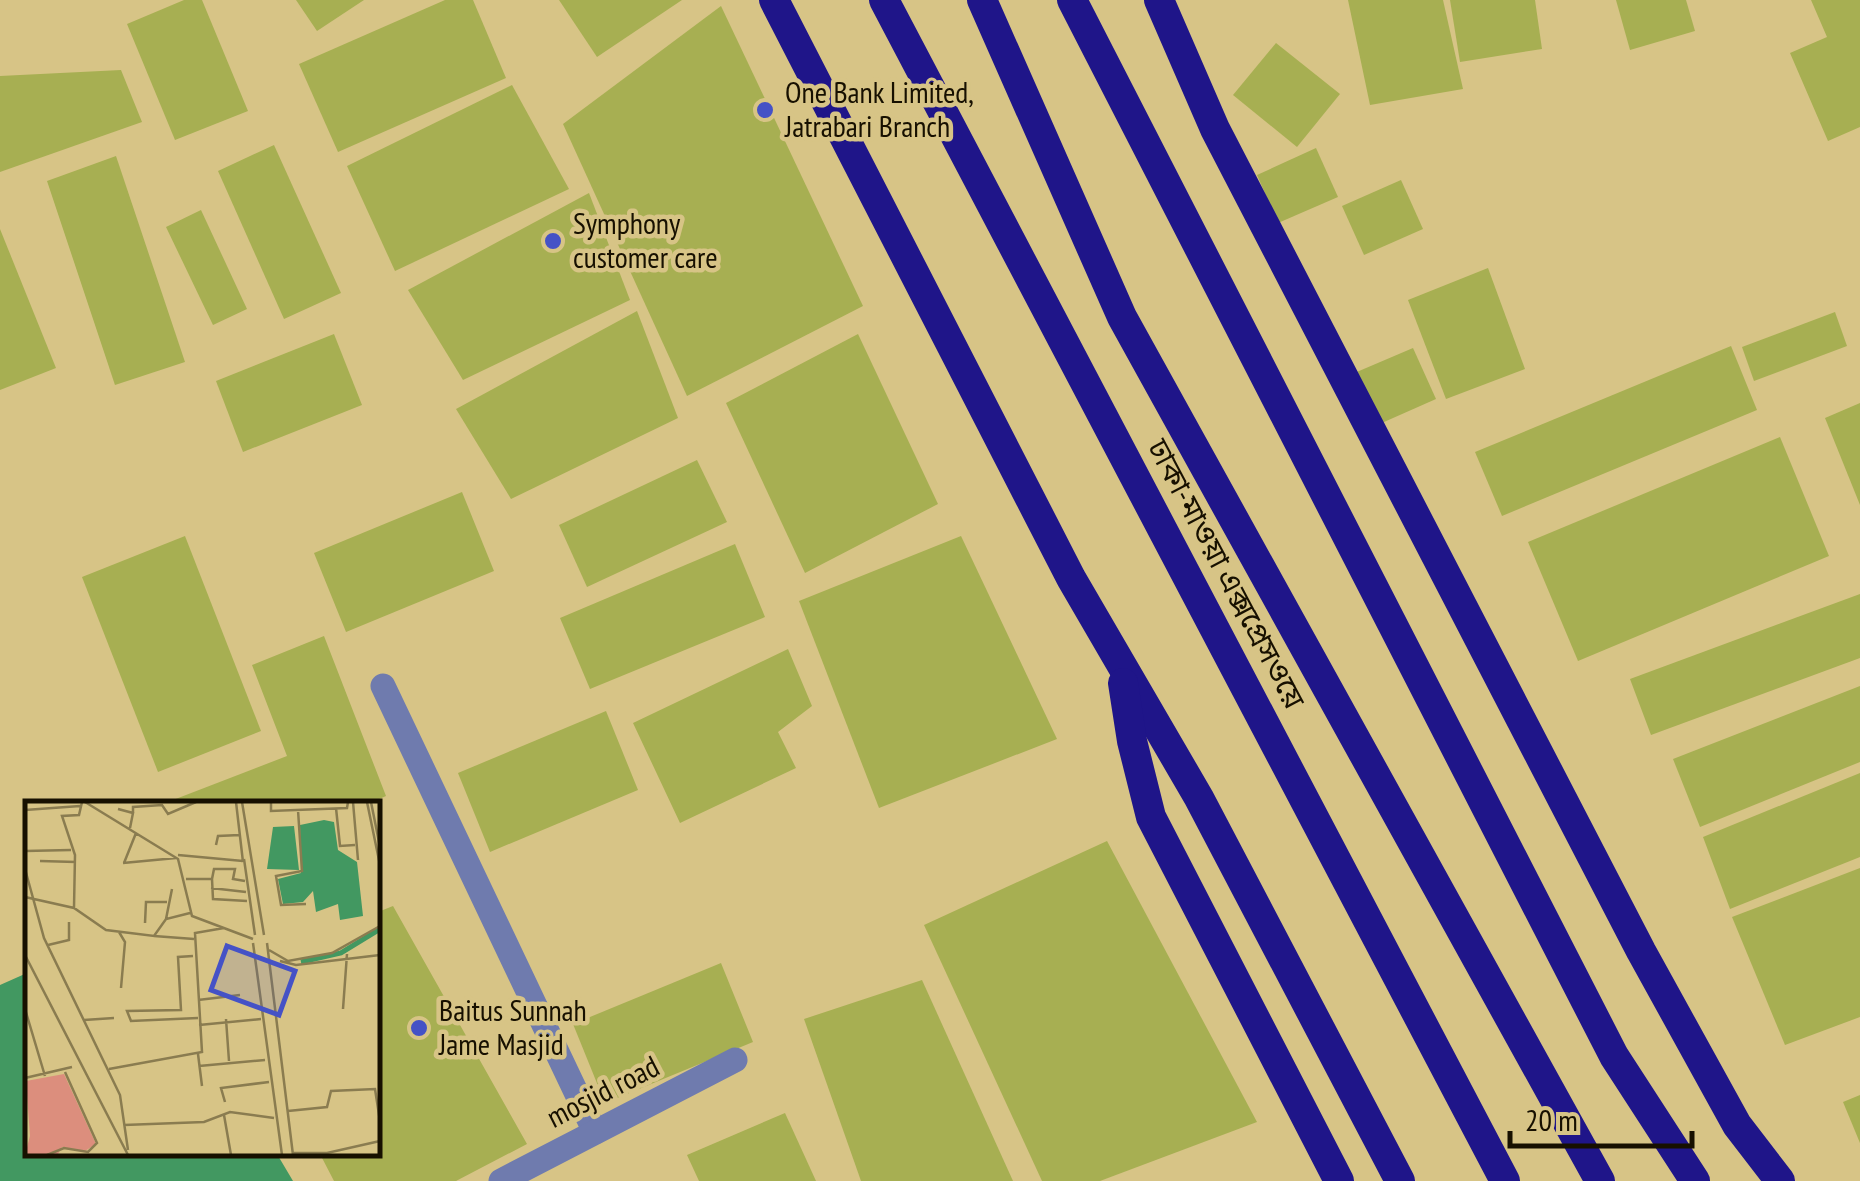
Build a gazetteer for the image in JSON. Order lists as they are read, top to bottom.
{
  "streets": {
    "highway": ["ঢাকা-মাওয়া এক্সপ্রেসওয়ে"],
    "street": ["mosjid road"]
  },
  "places": ["One Bank Limited, Jatrabari Branch", "Symphony customer care", "Baitus Sunnah Jame Masjid"],
  "scale_bar": "20 m"
}
